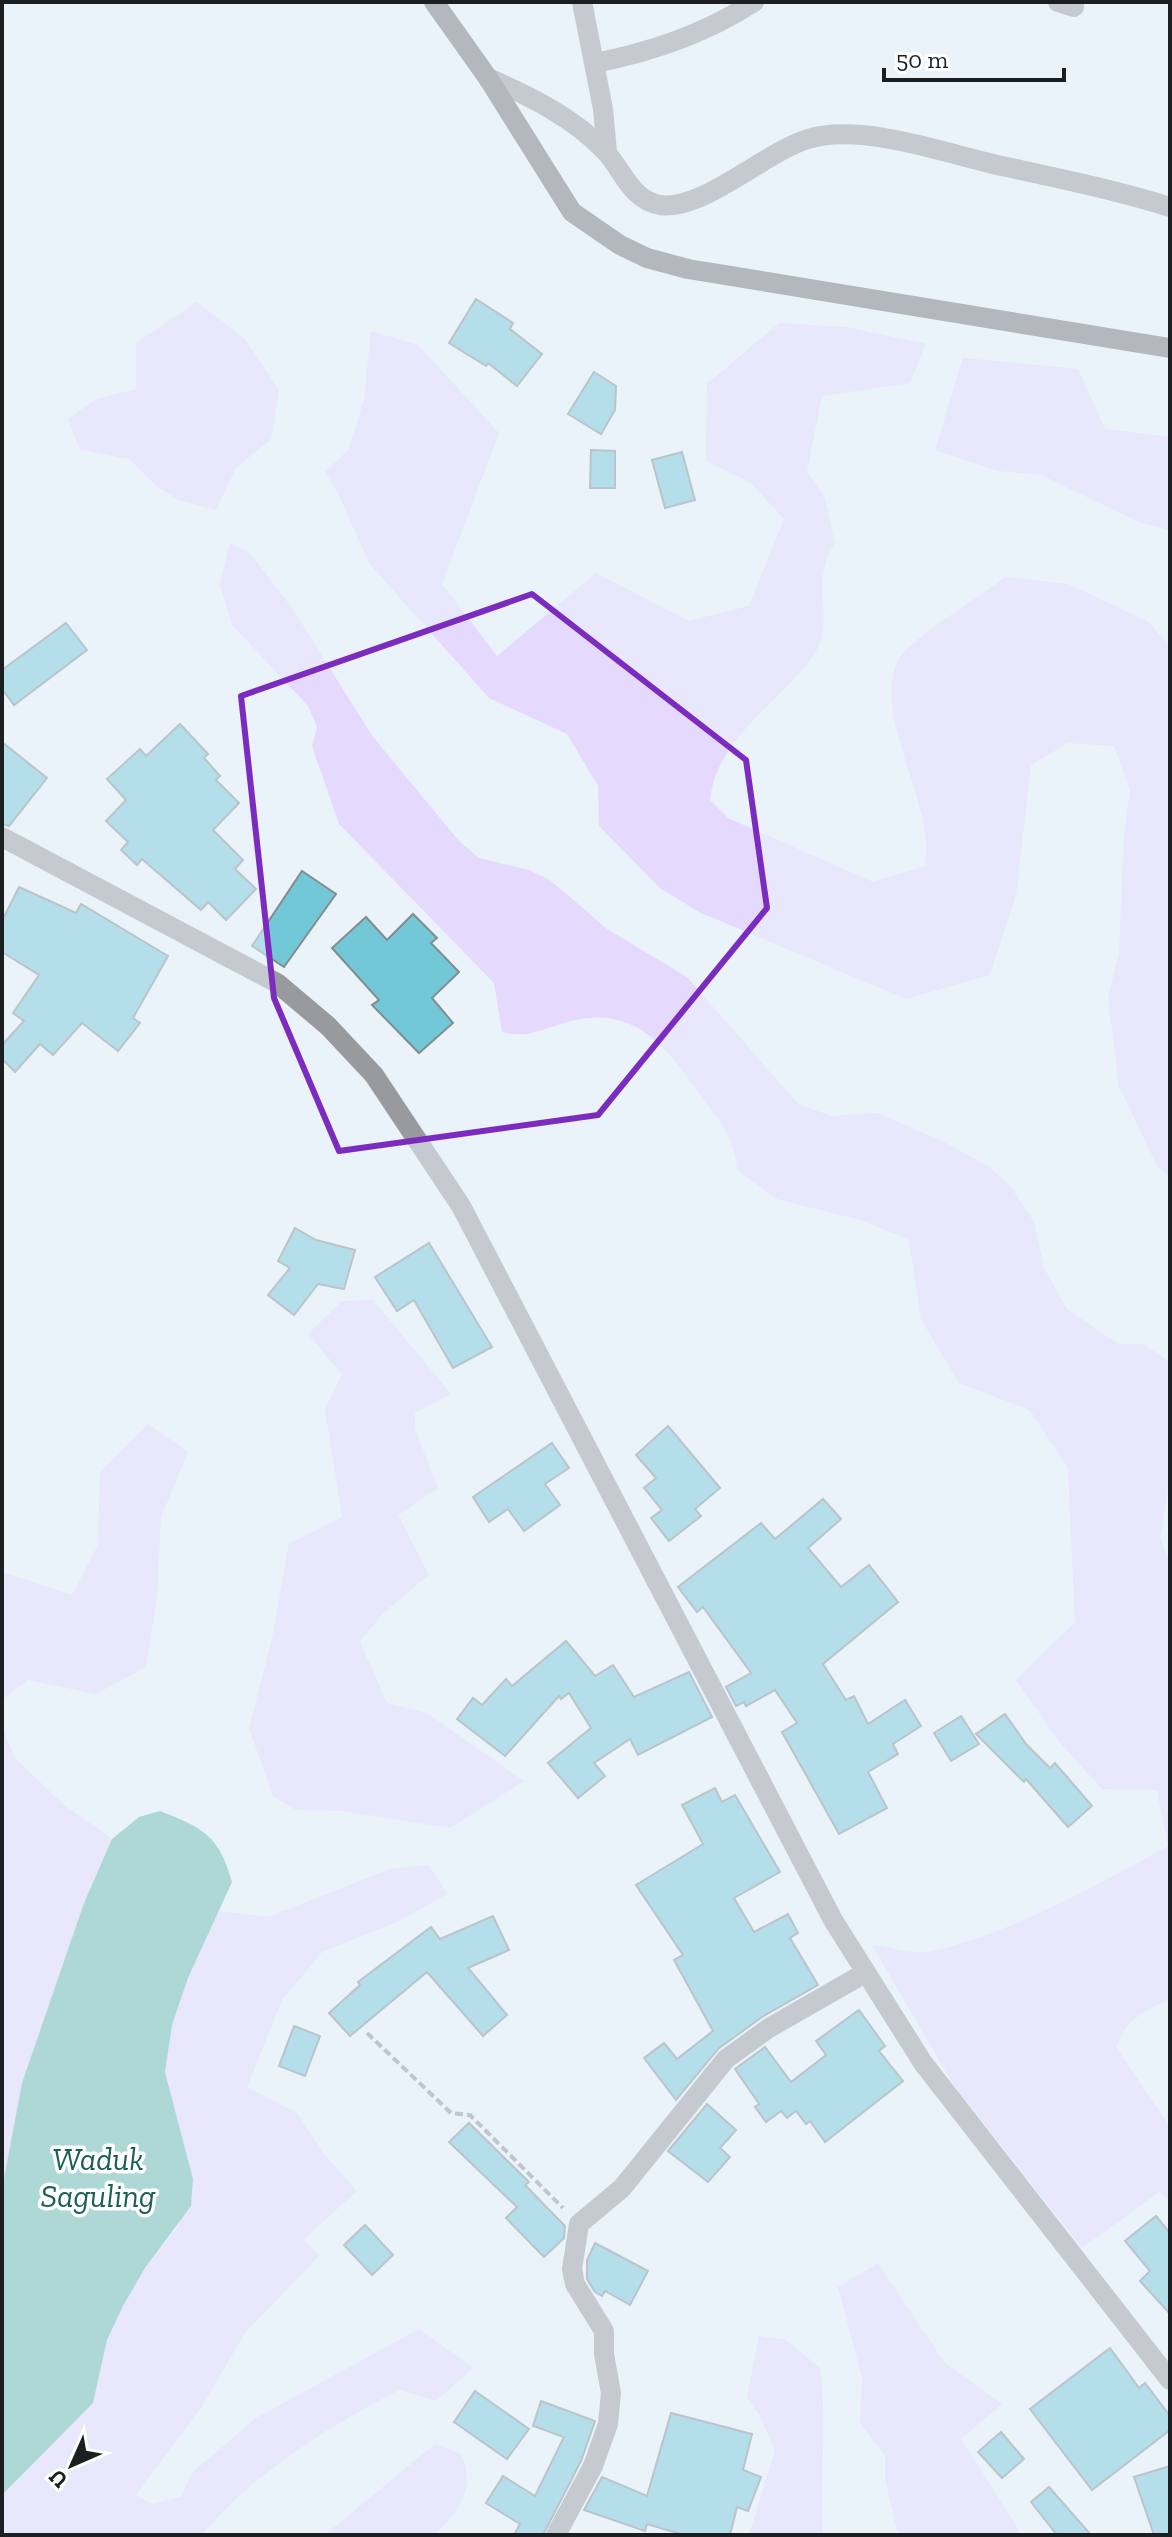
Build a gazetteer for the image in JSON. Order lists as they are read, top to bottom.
{
  "water": ["Waduk Saguling"],
  "scale_bar": "50 m",
  "north": "bottom left"
}
